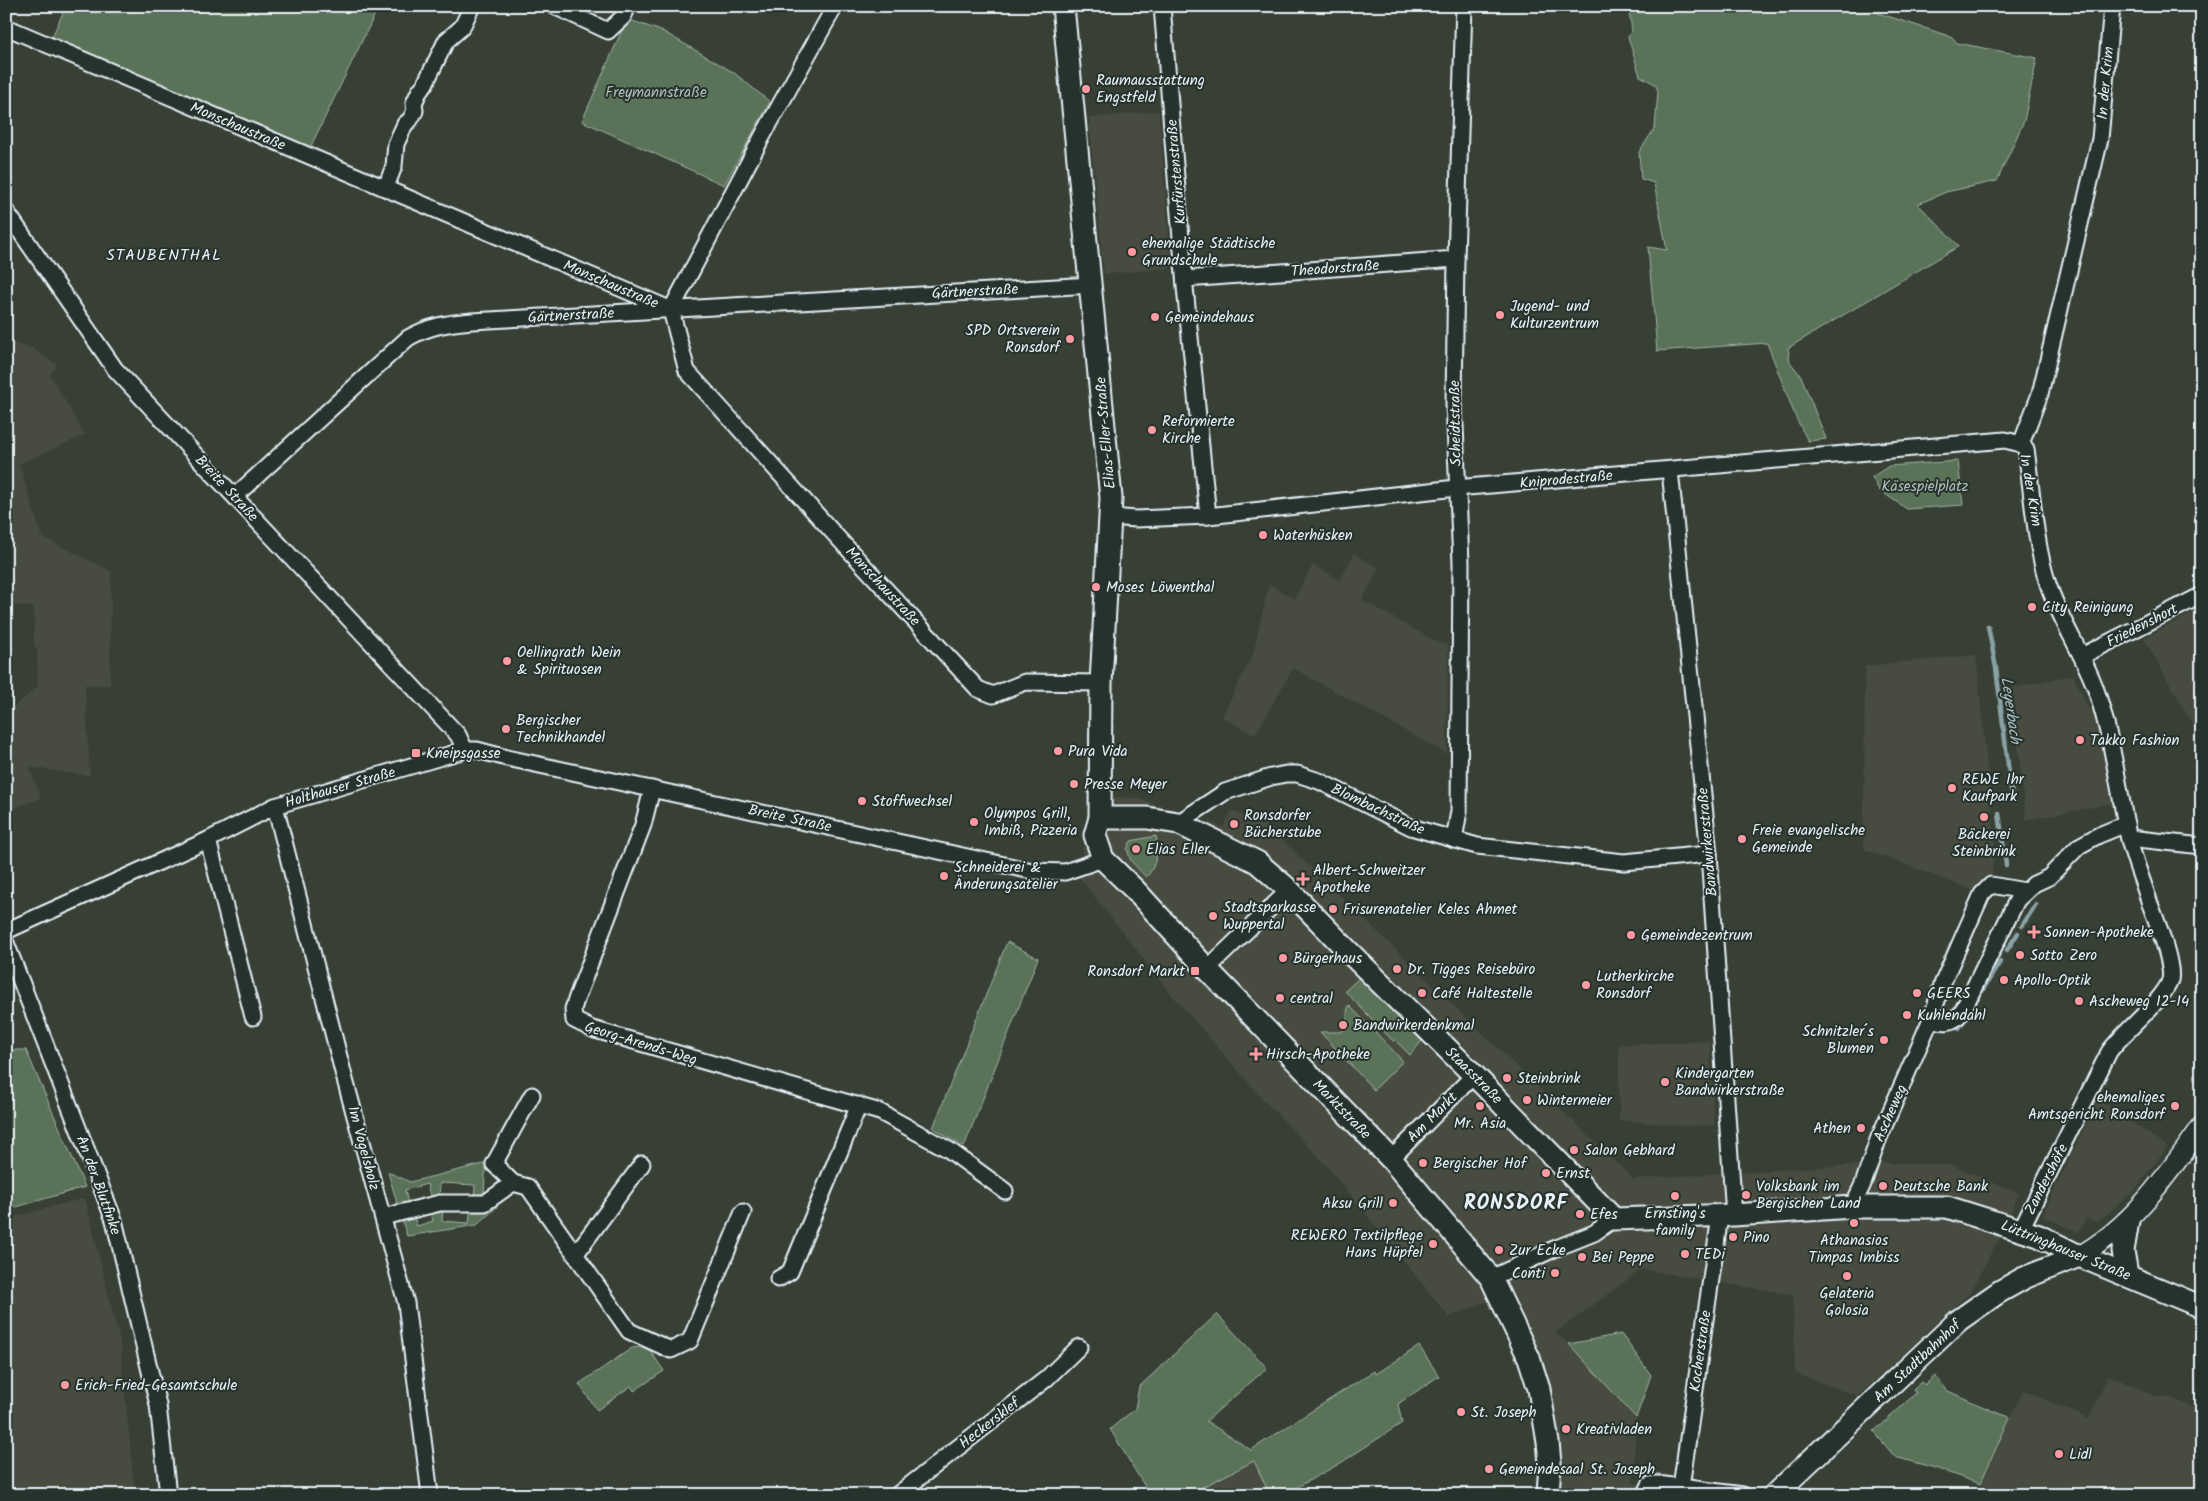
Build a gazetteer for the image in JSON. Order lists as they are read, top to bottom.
{
  "streets": {
    "main road": [
      "Elias-Eller-Straße",
      "Staasstraße",
      "Marktstraße",
      "Lüttringhauser Straße",
      "Am Stadtbahnhof"
    ],
    "street": [
      "In der Krim",
      "Monschaustraße",
      "Kurfürstenstraße",
      "Theodorstraße",
      "Gärtnerstraße",
      "Scheidtstraße",
      "Kniprodestraße",
      "Breite Straße",
      "Friedenshort",
      "Holthauser Straße",
      "Blombachstraße",
      "Bandwirkerstraße",
      "Georg-Arends-Weg",
      "Ascheweg",
      "Am Markt",
      "Im Vogelsholz",
      "Zandershöfe",
      "An der Blutfinke",
      "Kocherstraße",
      "Heckersklef"
    ]
  },
  "crossings": [
    ["In der Krim", "Kniprodestraße"],
    ["In der Krim", "Friedenshort"],
    ["In der Krim", "Zandershöfe"],
    ["Monschaustraße", "Gärtnerstraße"],
    ["Monschaustraße", "Elias-Eller-Straße"],
    ["Kurfürstenstraße", "Theodorstraße"],
    ["Kurfürstenstraße", "Kniprodestraße"],
    ["Theodorstraße", "Scheidtstraße"],
    ["Gärtnerstraße", "Elias-Eller-Straße"],
    ["Gärtnerstraße", "Breite Straße"],
    ["Scheidtstraße", "Kniprodestraße"],
    ["Scheidtstraße", "Blombachstraße"],
    ["Elias-Eller-Straße", "Kniprodestraße"],
    ["Elias-Eller-Straße", "Breite Straße"],
    ["Elias-Eller-Straße", "Staasstraße"],
    ["Elias-Eller-Straße", "Marktstraße"],
    ["Kniprodestraße", "Bandwirkerstraße"],
    ["Breite Straße", "Holthauser Straße"],
    ["Breite Straße", "Georg-Arends-Weg"],
    ["Breite Straße", "Marktstraße"],
    ["Holthauser Straße", "Im Vogelsholz"],
    ["Blombachstraße", "Bandwirkerstraße"],
    ["Blombachstraße", "Staasstraße"],
    ["Bandwirkerstraße", "Lüttringhauser Straße"],
    ["Bandwirkerstraße", "Kocherstraße"],
    ["Staasstraße", "Am Markt"],
    ["Staasstraße", "Lüttringhauser Straße"],
    ["Marktstraße", "Am Markt"],
    ["Ascheweg", "Lüttringhauser Straße"],
    ["Zandershöfe", "Lüttringhauser Straße"],
    ["Lüttringhauser Straße", "Kocherstraße"],
    ["Lüttringhauser Straße", "Am Stadtbahnhof"]
  ],
  "districts": ["STAUBENTHAL", "RONSDORF"],
  "water": ["Leyerbach"],
  "parks": ["Freymannstraße", "Käsespielplatz"],
  "places": {
    "other": [
      "Raumausstattung Engstfeld",
      "ehemalige Städtische Grundschule",
      "Jugend- und Kulturzentrum",
      "Gemeindehaus",
      "SPD Ortsverein Ronsdorf",
      "Reformierte Kirche",
      "Waterhüsken",
      "Moses Löwenthal",
      "City Reinigung",
      "Oellingrath Wein & Spirituosen",
      "Bergischer Technikhandel",
      "Takko Fashion",
      "Pura Vida",
      "Presse Meyer",
      "REWE Ihr Kaufpark",
      "Stoffwechsel",
      "Bäckerei Steinbrink",
      "Olympos Grill, Imbiß, Pizzeria",
      "Ronsdorfer Bücherstube",
      "Freie evangelische Gemeinde",
      "Elias Eller",
      "Schneiderei & Änderungsatelier",
      "Frisurenatelier Keles Ahmet",
      "Stadtsparkasse Wuppertal",
      "Gemeindezentrum",
      "Sotto Zero",
      "Bürgerhaus",
      "Dr. Tigges Reisebüro",
      "Apollo-Optik",
      "Lutherkirche Ronsdorf",
      "Café Haltestelle",
      "GEERS",
      "central",
      "Ascheweg 12-14",
      "Kuhlendahl",
      "Bandwirkerdenkmal",
      "Schnitzler´s Blumen",
      "Steinbrink",
      "Kindergarten Bandwirkerstraße",
      "Wintermeier",
      "Mr. Asia",
      "ehemaliges Amtsgericht Ronsdorf",
      "Athen",
      "Salon Gebhard",
      "Bergischer Hof",
      "Ernst",
      "Deutsche Bank",
      "Volksbank im Bergischen Land",
      "Ernsting's family",
      "Aksu Grill",
      "Efes",
      "Athanasios Timpas Imbiss",
      "Pino",
      "REWERO Textilpflege Hans Hüpfel",
      "Zur Ecke",
      "TEDi",
      "Bei Peppe",
      "Conti",
      "Gelateria Golosia",
      "Erich-Fried-Gesamtschule",
      "St. Joseph",
      "Kreativladen",
      "Lidl",
      "Gemeindesaal St. Joseph"
    ],
    "transit": ["Kneipsgasse", "Ronsdorf Markt"],
    "health": ["Albert-Schweitzer Apotheke", "Sonnen-Apotheke", "Hirsch-Apotheke"]
  }
}
